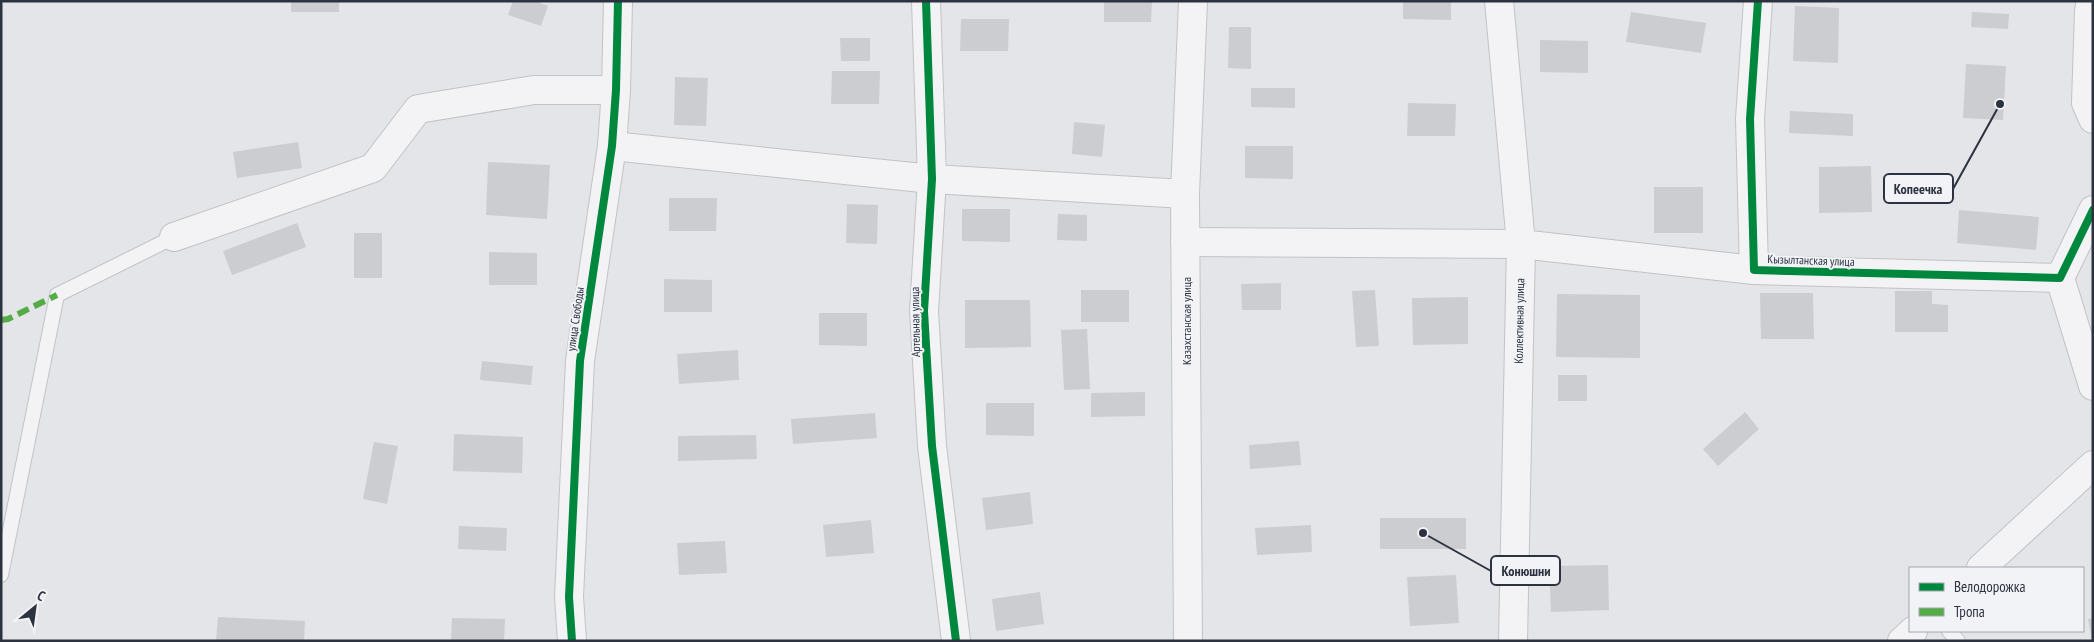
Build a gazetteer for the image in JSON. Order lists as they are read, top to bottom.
{
  "streets": {
    "street": [
      "Кызылтанская улица",
      "улица Свободы",
      "Казахстанская улица",
      "Коллективная улица",
      "Артельная улица"
    ]
  },
  "places": ["Копеечка", "Конюшни"],
  "legend": ["Велодорожка", "Тропа"],
  "north": "top right"
}
